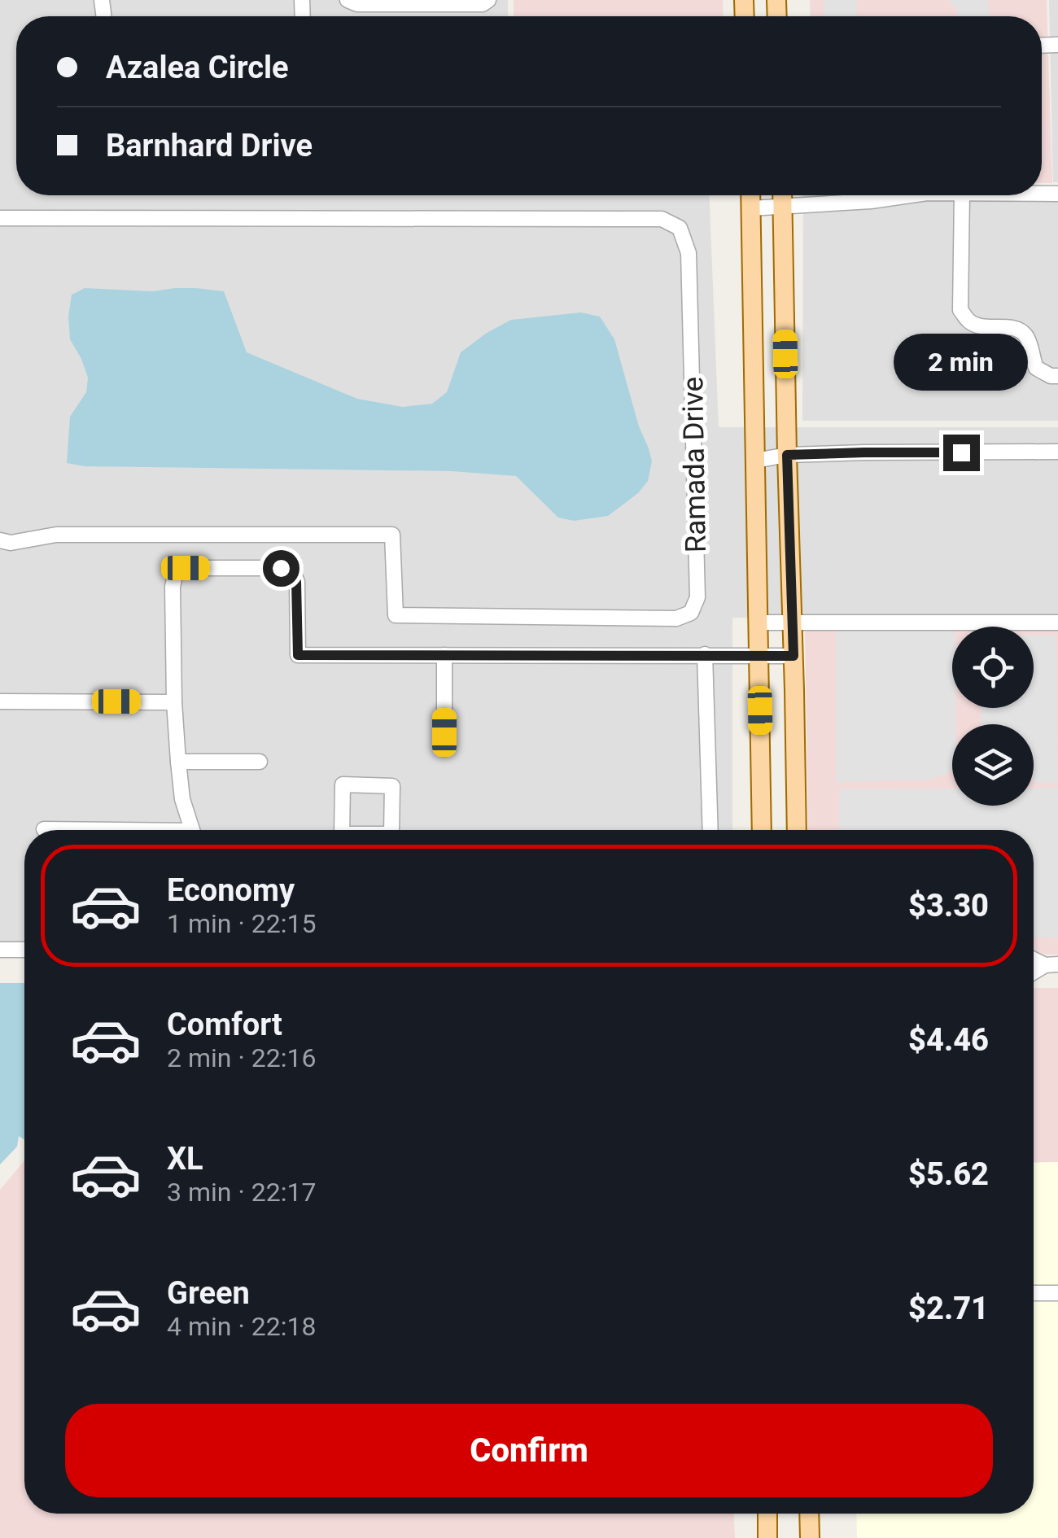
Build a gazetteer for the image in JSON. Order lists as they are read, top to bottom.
{
  "streets": {
    "street": ["Ramada Drive"]
  },
  "page": {
    "banner": ["Azalea Circle", "Barnhard Drive"],
    "bubble": "2 min",
    "list": [
      {
        "name": "Economy",
        "note": "1 min · 22:15",
        "value": "$3.30"
      },
      {
        "name": "Comfort",
        "note": "2 min · 22:16",
        "value": "$4.46"
      },
      {
        "name": "XL",
        "note": "3 min · 22:17",
        "value": "$5.62"
      },
      {
        "name": "Green",
        "note": "4 min · 22:18",
        "value": "$2.71"
      }
    ],
    "buttons": "Confirm"
  }
}
